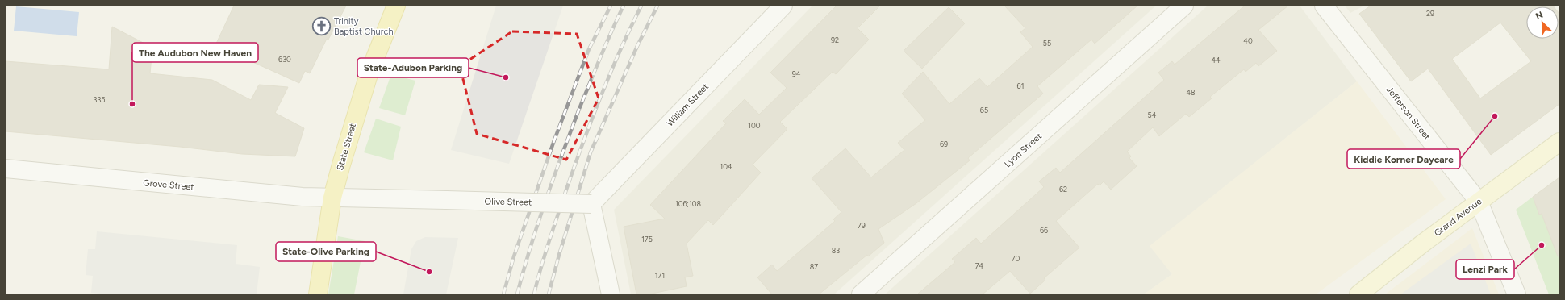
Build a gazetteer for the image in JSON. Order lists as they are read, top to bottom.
{
  "streets": {
    "main road": ["State Street", "Grand Avenue"],
    "street": [
      "William Street",
      "Jefferson Street",
      "Lyon Street",
      "Grove Street",
      "Olive Street"
    ]
  },
  "crossings": [
    ["William Street", "Olive Street"],
    ["Jefferson Street", "Grand Avenue"],
    ["State Street", "Grove Street"],
    ["State Street", "Olive Street"],
    ["Grove Street", "Olive Street"]
  ],
  "places": {
    "church": ["Trinity Baptist Church"],
    "other": [
      "State-Adubon Parking",
      "The Audubon New Haven",
      "Kiddie Korner Daycare",
      "Lenzi Park",
      "State-Olive Parking"
    ]
  },
  "house_numbers": [
    "29",
    "92",
    "40",
    "55",
    "630",
    "44",
    "94",
    "61",
    "48",
    "335",
    "65",
    "54",
    "100",
    "69",
    "104",
    "62",
    "106;108",
    "79",
    "66",
    "175",
    "83",
    "70",
    "74",
    "87",
    "171"
  ],
  "north": "top left"
}
